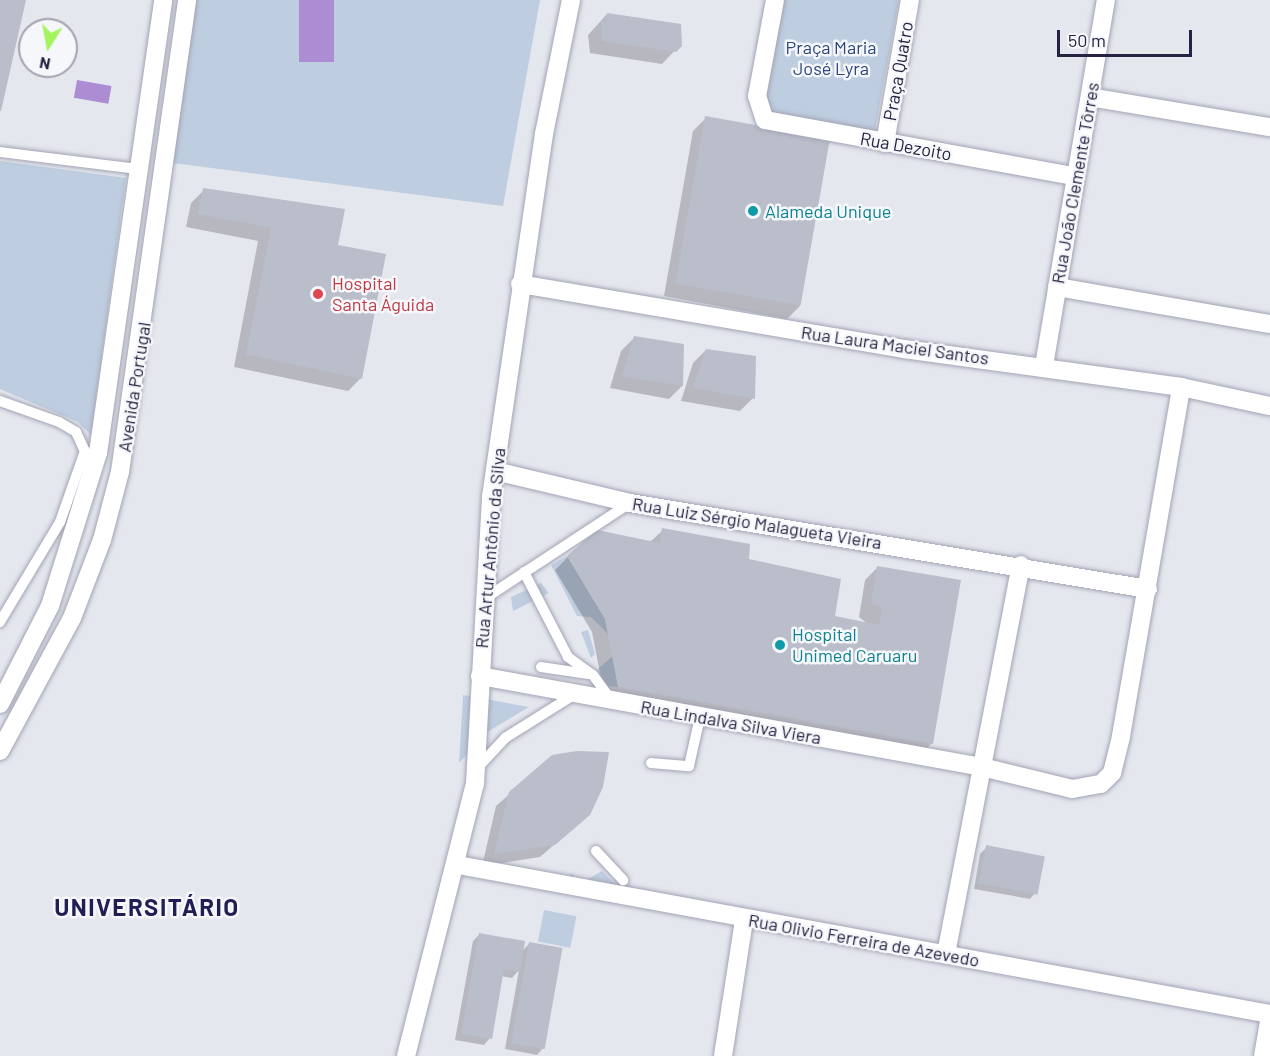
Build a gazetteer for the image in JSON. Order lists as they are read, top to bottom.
{
  "streets": {
    "street": [
      "Praça Quatro",
      "Rua Dezoito",
      "Rua João Clemente Tôrres",
      "Rua Laura Maciel Santos",
      "Avenida Portugal",
      "Rua Luiz Sérgio Malagueta Vieira",
      "Rua Artur Antônio da Silva",
      "Rua Lindalva Silva Viera",
      "Rua Olivio Ferreira de Azevedo"
    ]
  },
  "crossings": [
    ["Praça Quatro", "Rua Dezoito"],
    ["Rua Dezoito", "Rua João Clemente Tôrres"],
    ["Rua João Clemente Tôrres", "Rua Laura Maciel Santos"],
    ["Rua Laura Maciel Santos", "Rua Artur Antônio da Silva"],
    ["Rua Laura Maciel Santos", "Rua Lindalva Silva Viera"],
    ["Rua Luiz Sérgio Malagueta Vieira", "Rua Artur Antônio da Silva"],
    ["Rua Luiz Sérgio Malagueta Vieira", "Rua Lindalva Silva Viera"],
    ["Rua Artur Antônio da Silva", "Rua Lindalva Silva Viera"],
    ["Rua Artur Antônio da Silva", "Rua Olivio Ferreira de Azevedo"]
  ],
  "districts": ["UNIVERSITÁRIO"],
  "parks": ["Praça Maria José Lyra"],
  "places": ["Alameda Unique", "Hospital Santa Águida", "Hospital Unimed Caruaru"],
  "scale_bar": "50 m",
  "north": "bottom"
}
